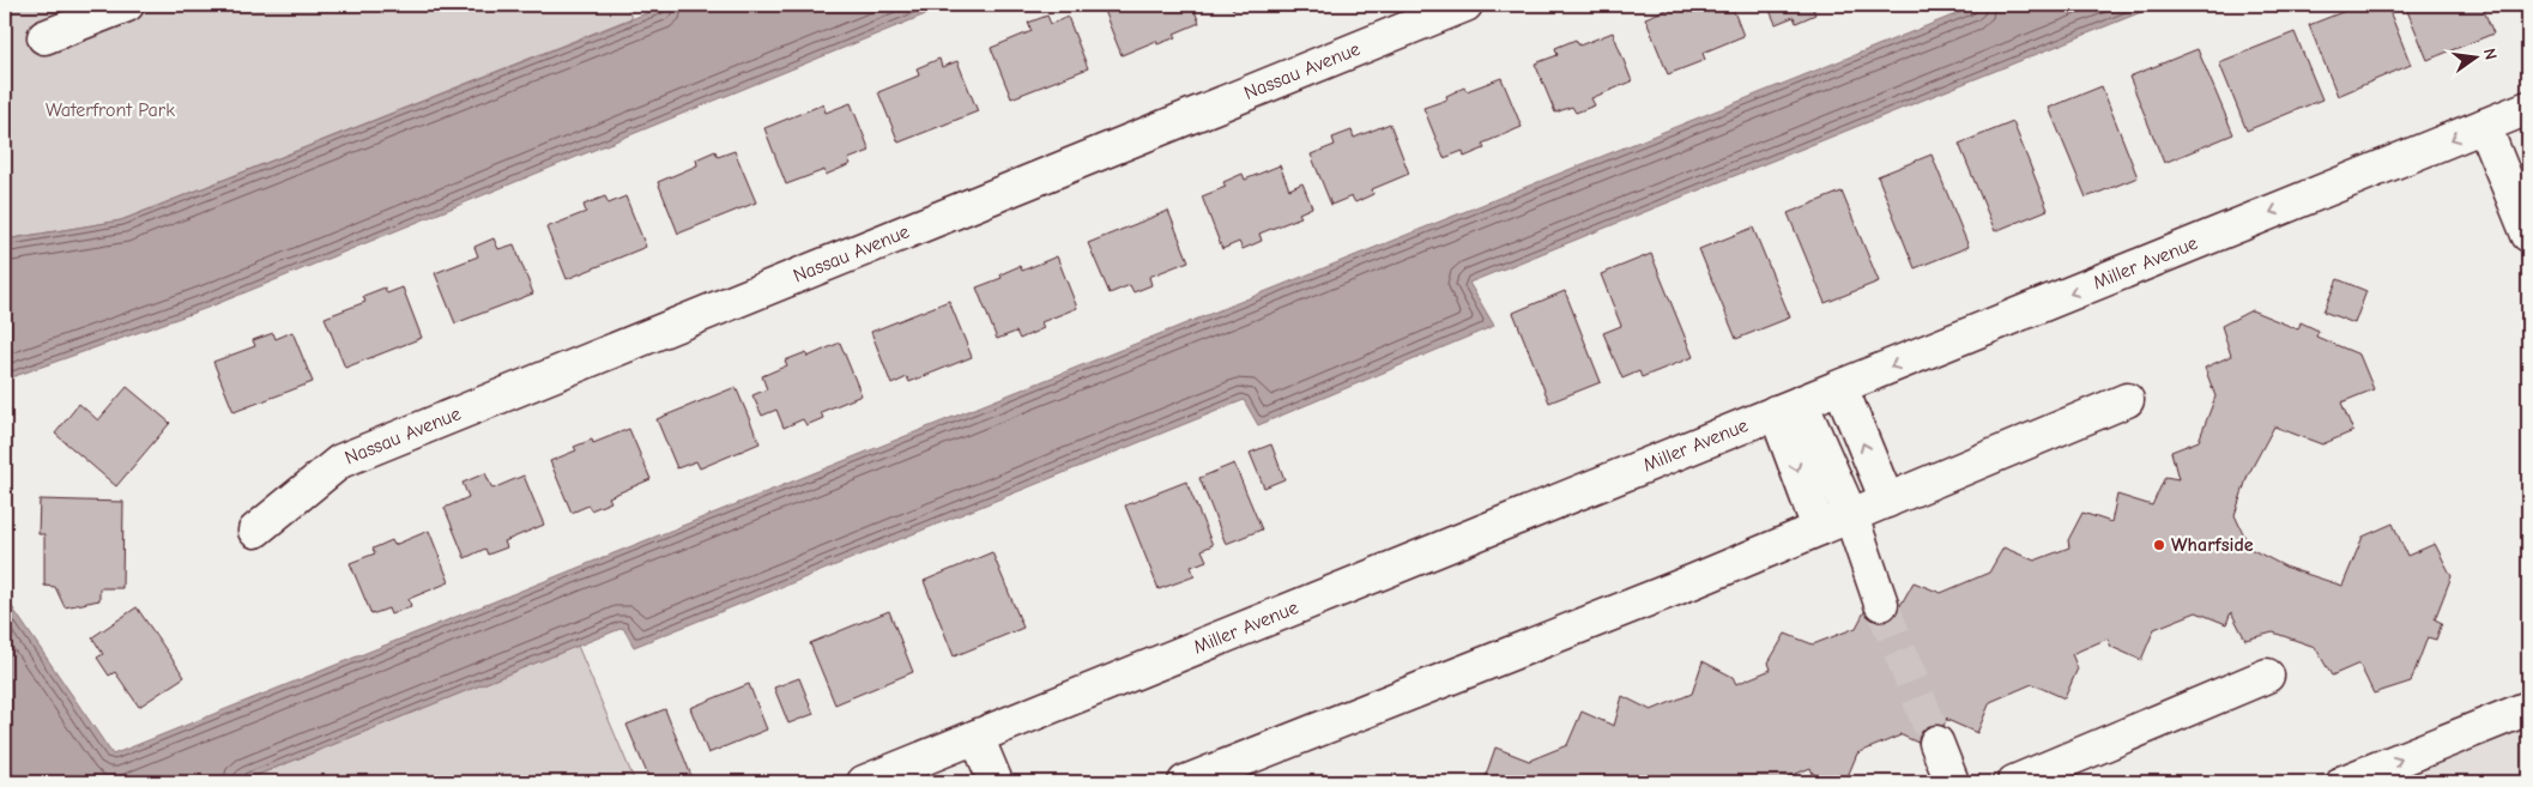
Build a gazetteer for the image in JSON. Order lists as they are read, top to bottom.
{
  "streets": {
    "street": ["Nassau Avenue", "Miller Avenue"]
  },
  "parks": ["Waterfront Park"],
  "places": ["Wharfside"],
  "north": "right"
}
